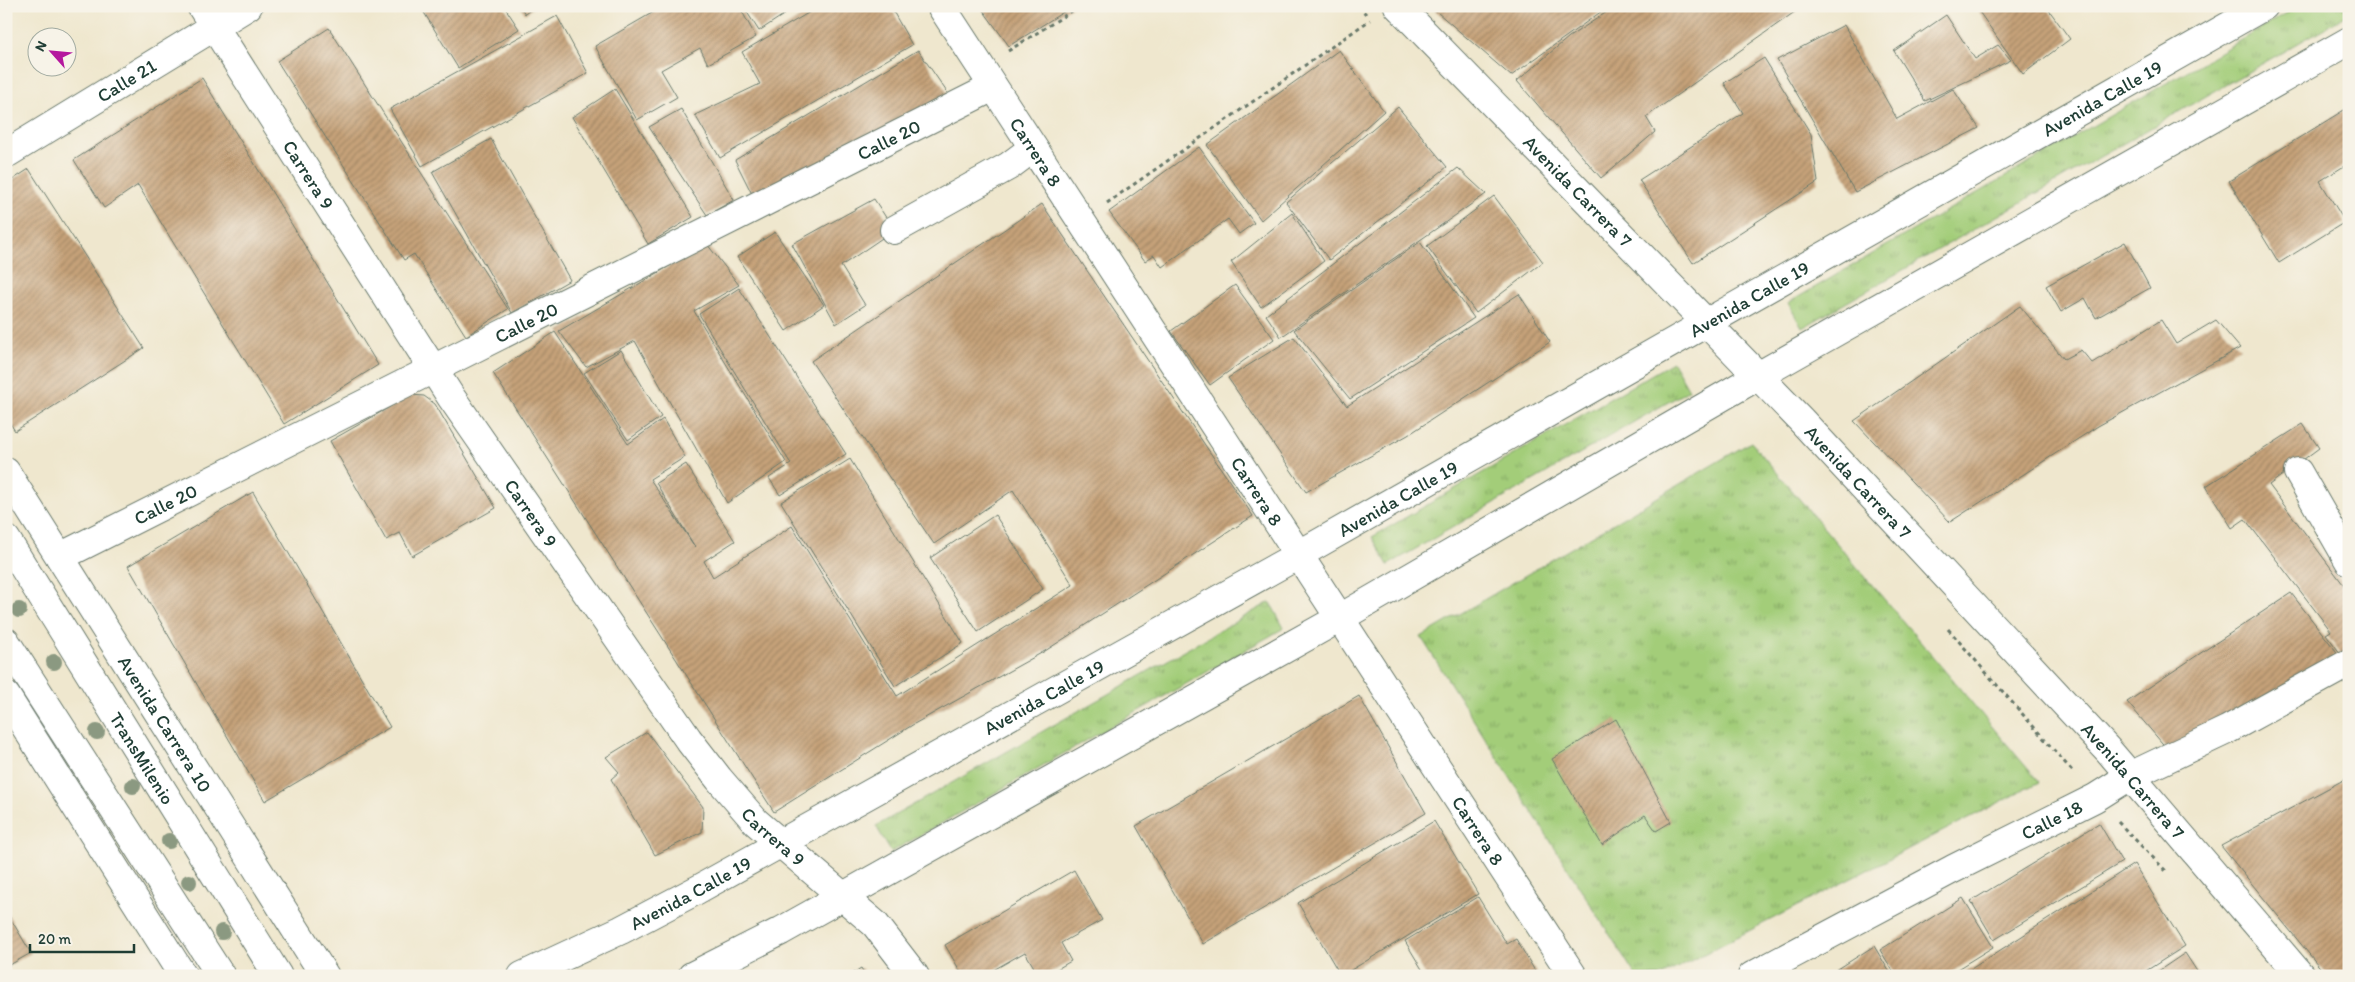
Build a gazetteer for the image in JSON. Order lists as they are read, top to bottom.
{
  "streets": {
    "street": [
      "Calle 21",
      "Avenida Calle 19",
      "Calle 20",
      "Carrera 8",
      "Carrera 9",
      "Avenida Carrera 7",
      "Avenida Carrera 10",
      "TransMilenio",
      "Calle 18"
    ]
  },
  "crossings": [
    ["Calle 21", "Carrera 9"],
    ["Avenida Calle 19", "Carrera 8"],
    ["Avenida Calle 19", "Carrera 9"],
    ["Avenida Calle 19", "Avenida Carrera 7"],
    ["Calle 20", "Carrera 8"],
    ["Calle 20", "Carrera 9"],
    ["Calle 20", "Avenida Carrera 10"],
    ["Avenida Carrera 7", "Calle 18"]
  ],
  "scale_bar": "20 m",
  "north": "top left"
}
